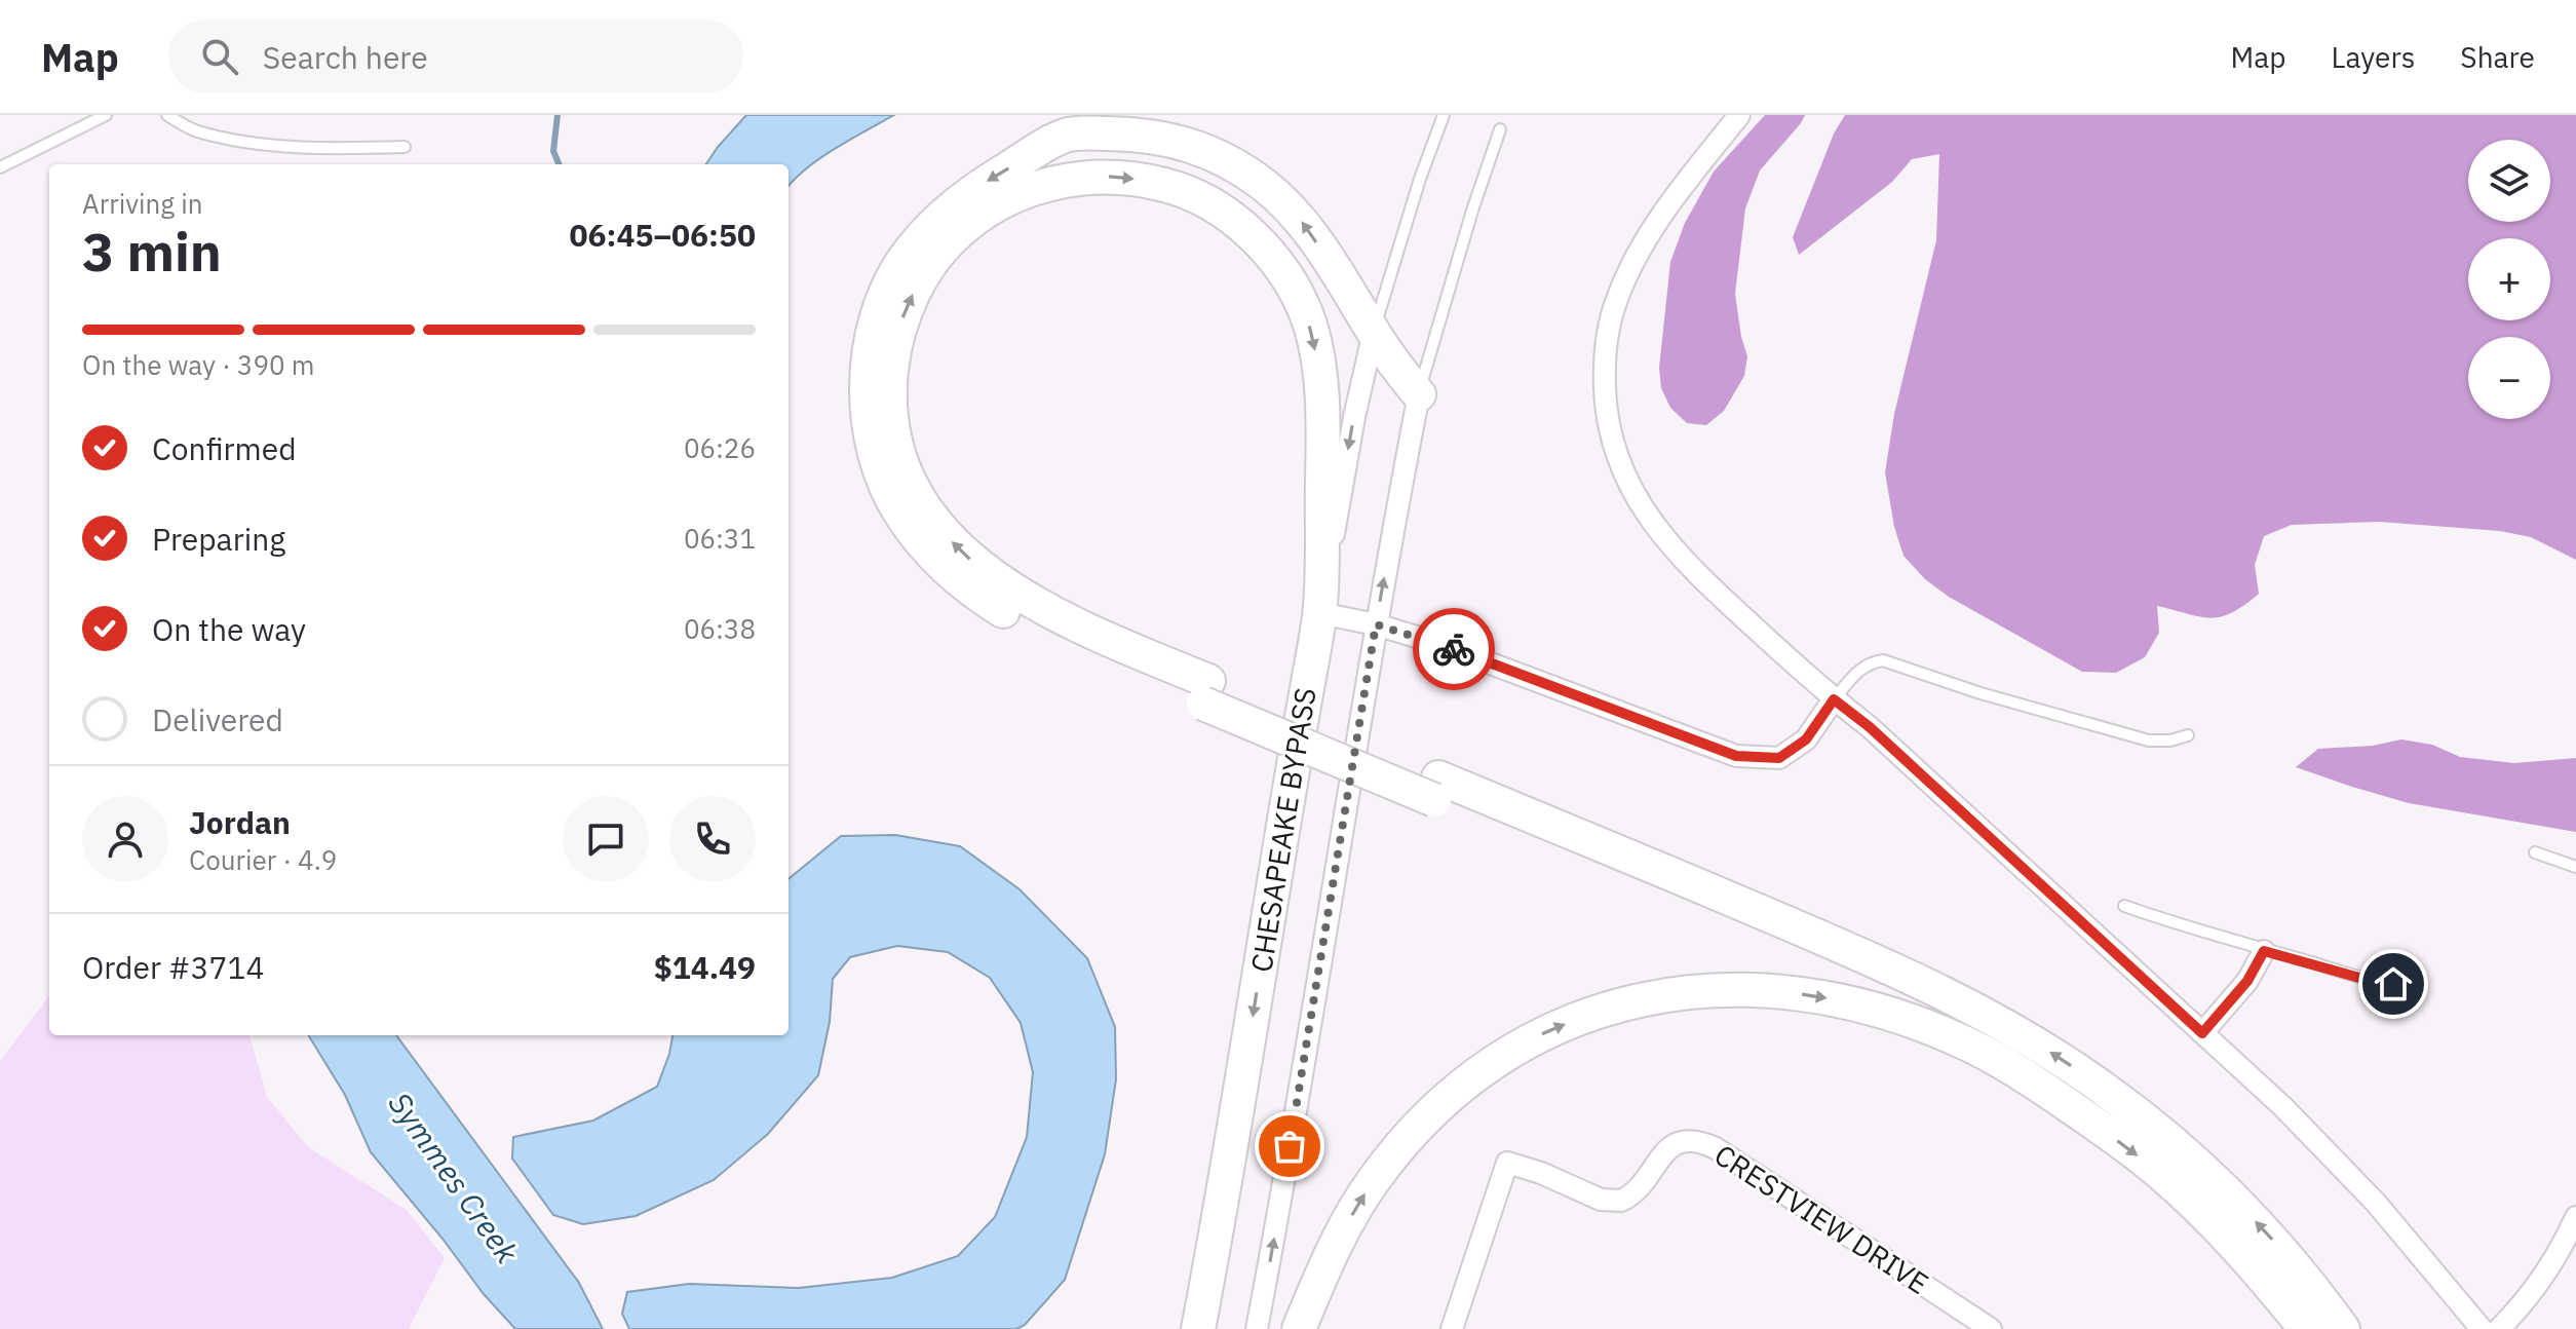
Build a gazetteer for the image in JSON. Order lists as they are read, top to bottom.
{
  "streets": {
    "main road": ["CHESAPEAKE BYPASS"],
    "street": ["CRESTVIEW DRIVE"]
  },
  "water": ["Symmes Creek"],
  "page": {
    "header": "Map",
    "search": "Search here",
    "nav": ["Map", "Layers", "Share"],
    "map_buttons": ["+", "−"],
    "heading": ["3 min", "Arriving in", "06:45–06:50"],
    "panel": [
      "Jordan",
      "Courier · 4.9",
      "Order #3714",
      "$14.49"
    ],
    "bar": "On the way · 390 m",
    "list": [
      ["Confirmed", "06:26"],
      ["Preparing", "06:31"],
      ["On the way", "06:38"],
      "Delivered"
    ]
  }
}
